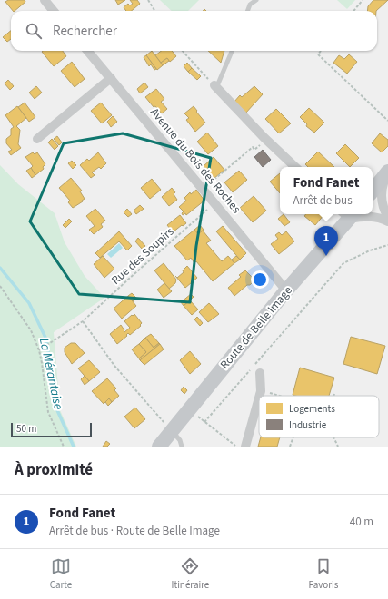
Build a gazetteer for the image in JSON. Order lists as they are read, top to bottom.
{
  "streets": {
    "main road": ["Route de Belle Image"],
    "street": ["Avenue du Bois des Roches"],
    "path": ["Rue des Soupirs"]
  },
  "crossings": [
    ["Avenue du Bois des Roches", "Rue des Soupirs"],
    ["Avenue du Bois des Roches", "Route de Belle Image"]
  ],
  "water": ["La Mérantaise"],
  "legend": ["Logements", "Industrie"],
  "scale_bar": "50 m",
  "page": {
    "search": "Rechercher",
    "popup": ["Fond Fanet", "Arrêt de bus"],
    "pins": "1",
    "scale": "50 m",
    "heading": "À proximité",
    "list": [
      {
        "mark": "1",
        "name": "Fond Fanet",
        "note": "Arrêt de bus · Route de Belle Image",
        "value": "40 m"
      }
    ],
    "nav": ["Carte", "Itinéraire", "Favoris"]
  }
}
